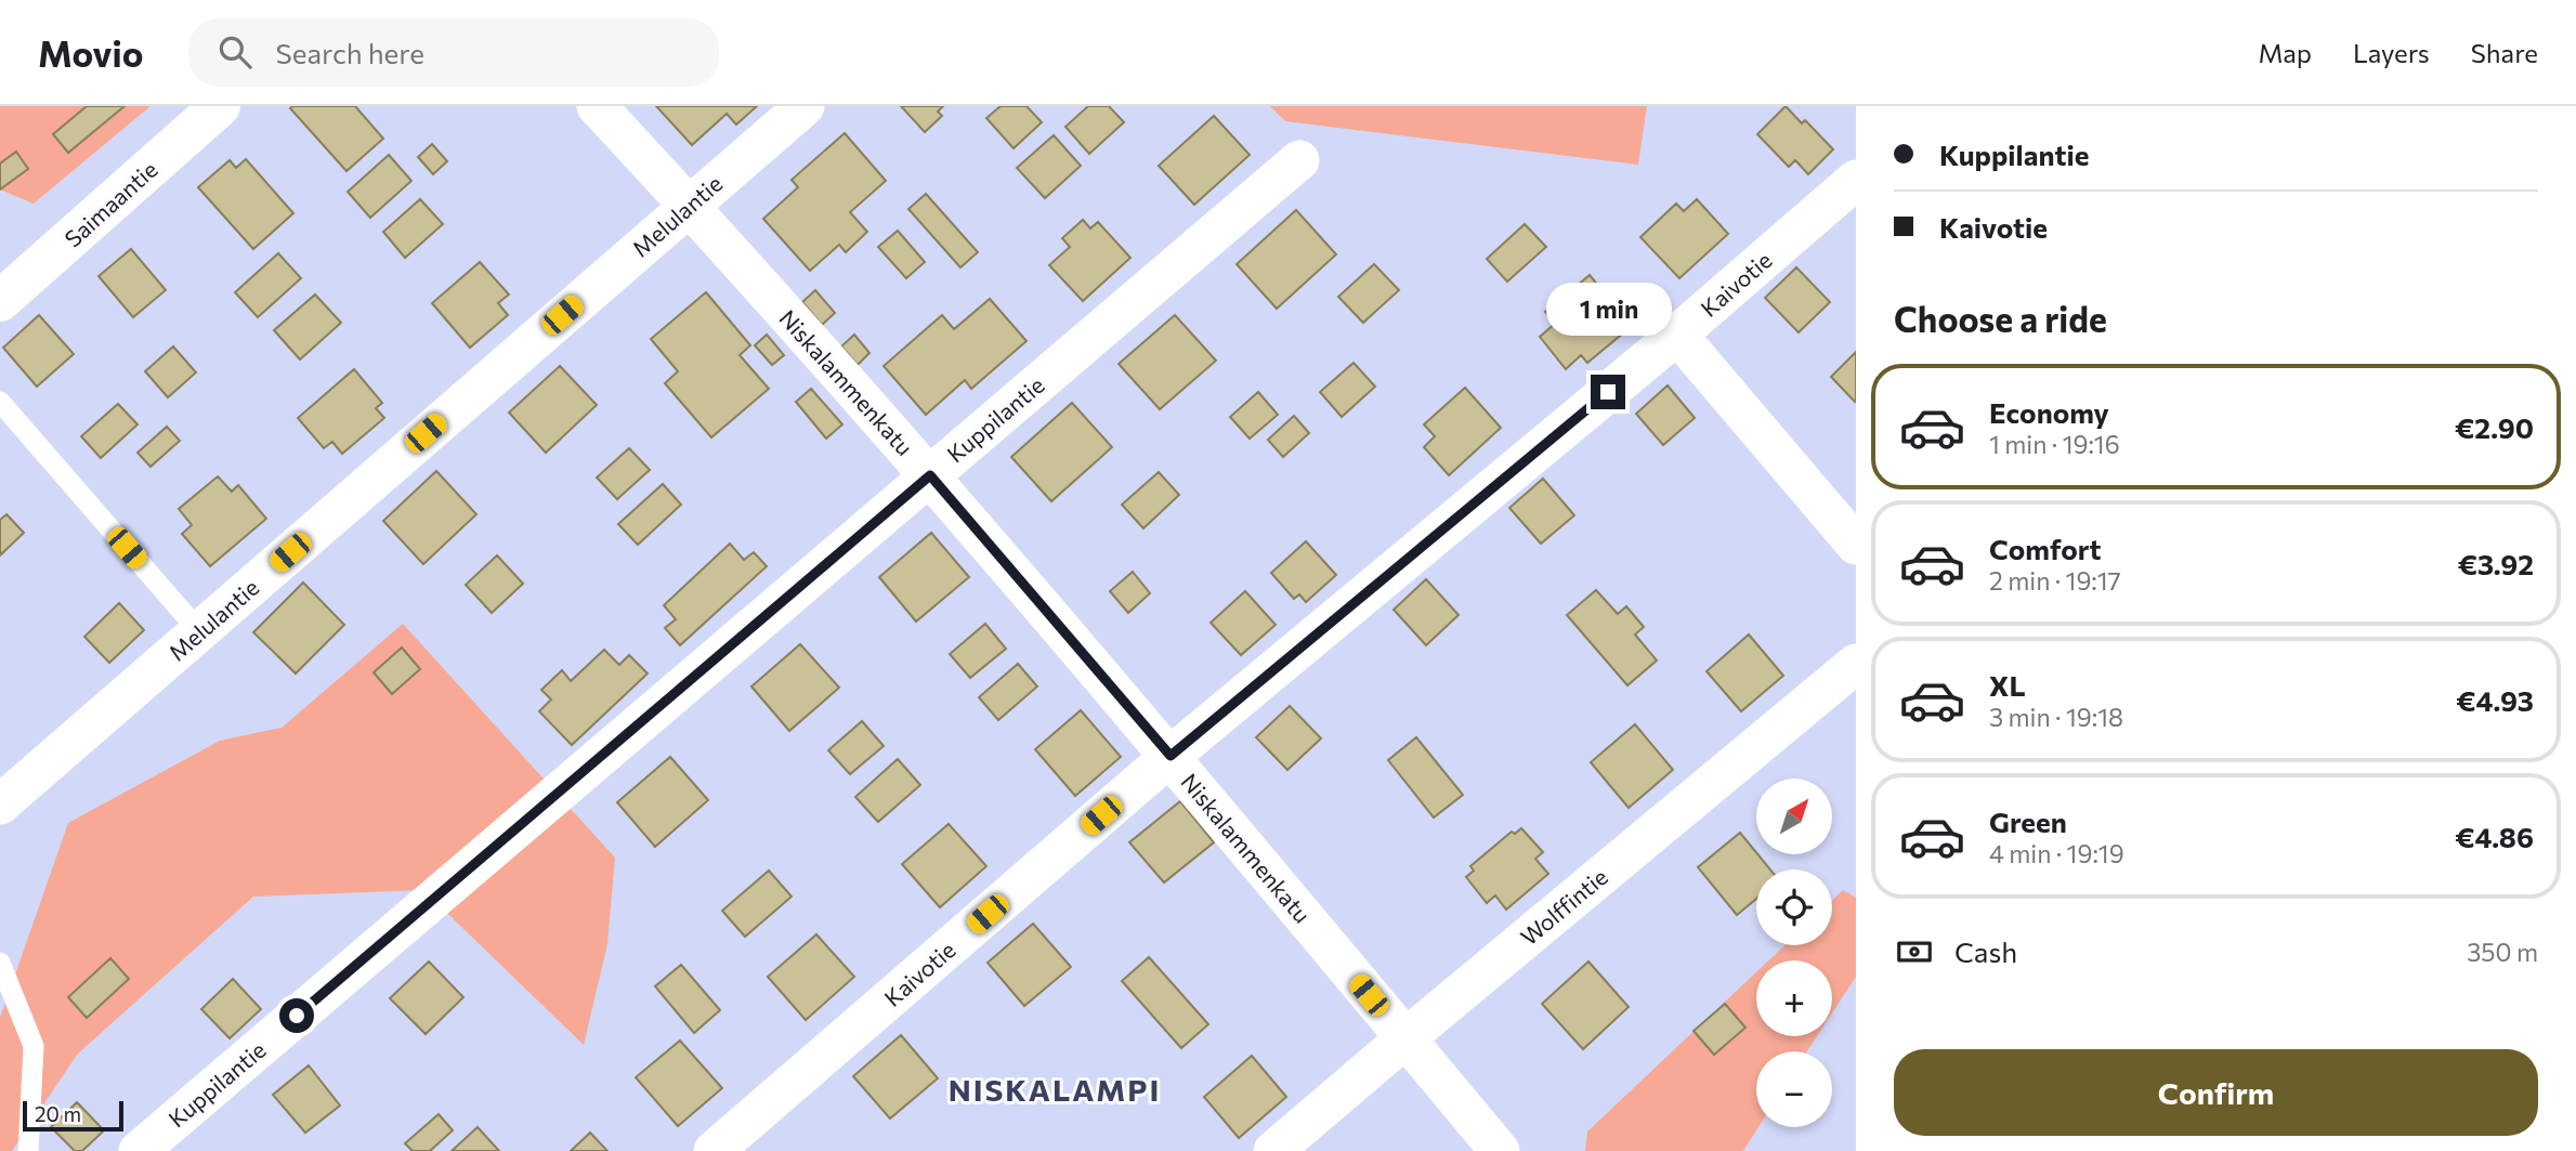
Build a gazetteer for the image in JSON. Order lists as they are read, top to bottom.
{
  "streets": {
    "street": [
      "Saimaantie",
      "Melulantie",
      "Kaivotie",
      "Niskalammenkatu",
      "Kuppilantie",
      "Wolffintie"
    ]
  },
  "crossings": [
    ["Melulantie", "Niskalammenkatu"],
    ["Kaivotie", "Niskalammenkatu"],
    ["Niskalammenkatu", "Kuppilantie"],
    ["Niskalammenkatu", "Wolffintie"]
  ],
  "districts": ["NISKALAMPI"],
  "scale_bar": "20 m",
  "north": "top right",
  "page": {
    "header": "Movio",
    "search": "Search here",
    "nav": ["Map", "Layers", "Share"],
    "banner": ["Kuppilantie", "Kaivotie"],
    "heading": "Choose a ride",
    "bubble": "1 min",
    "list": [
      {
        "name": "Economy",
        "note": "1 min · 19:16",
        "value": "€2.90"
      },
      {
        "name": "Comfort",
        "note": "2 min · 19:17",
        "value": "€3.92"
      },
      {
        "name": "XL",
        "note": "3 min · 19:18",
        "value": "€4.93"
      },
      {
        "name": "Green",
        "note": "4 min · 19:19",
        "value": "€4.86"
      }
    ],
    "map_buttons": ["+", "−"],
    "pay": ["Cash", "350 m"],
    "buttons": "Confirm",
    "scale": "20 m"
  }
}
